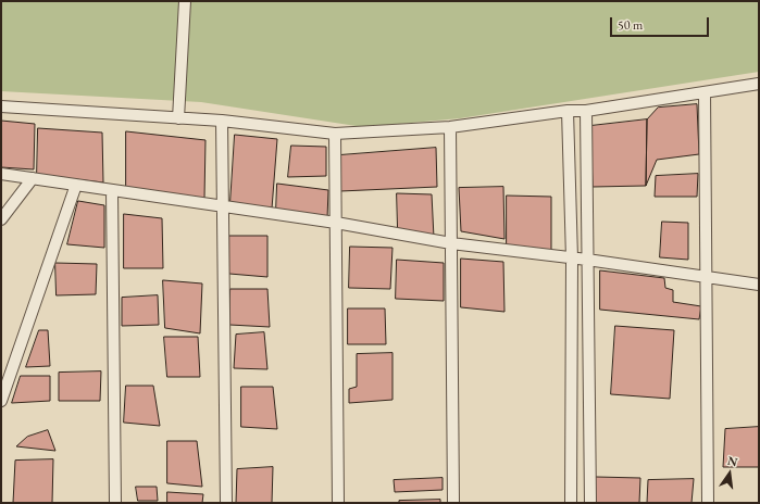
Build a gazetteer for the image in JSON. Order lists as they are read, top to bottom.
{
  "scale_bar": "50 m",
  "north": "top"
}
